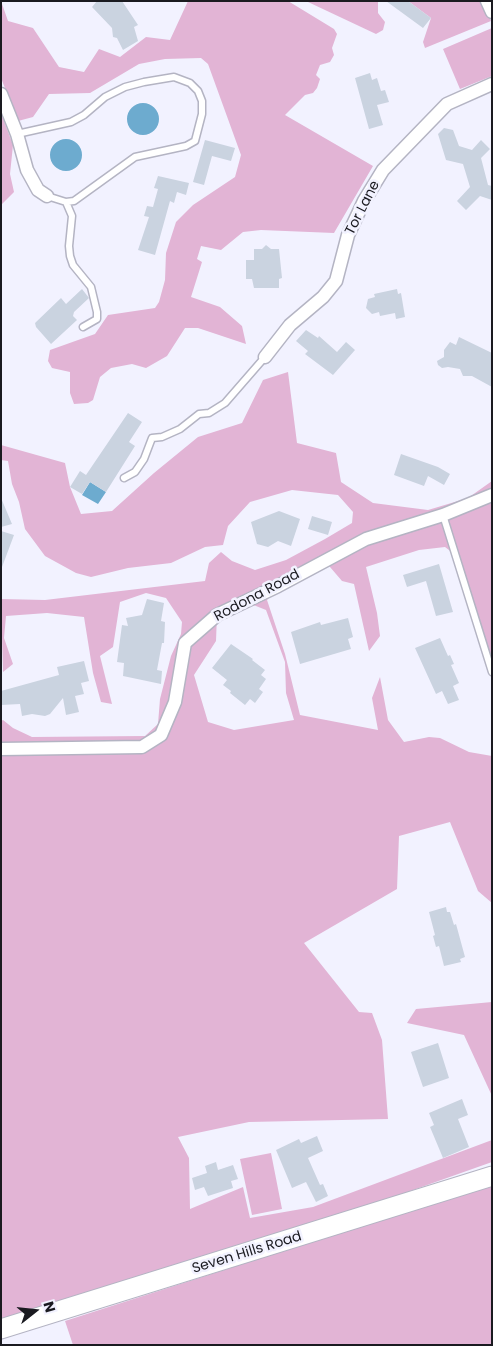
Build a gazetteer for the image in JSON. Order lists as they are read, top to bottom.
{
  "streets": {
    "main road": ["Seven Hills Road"],
    "street": ["Tor Lane", "Rodona Road"]
  },
  "north": "right"
}
